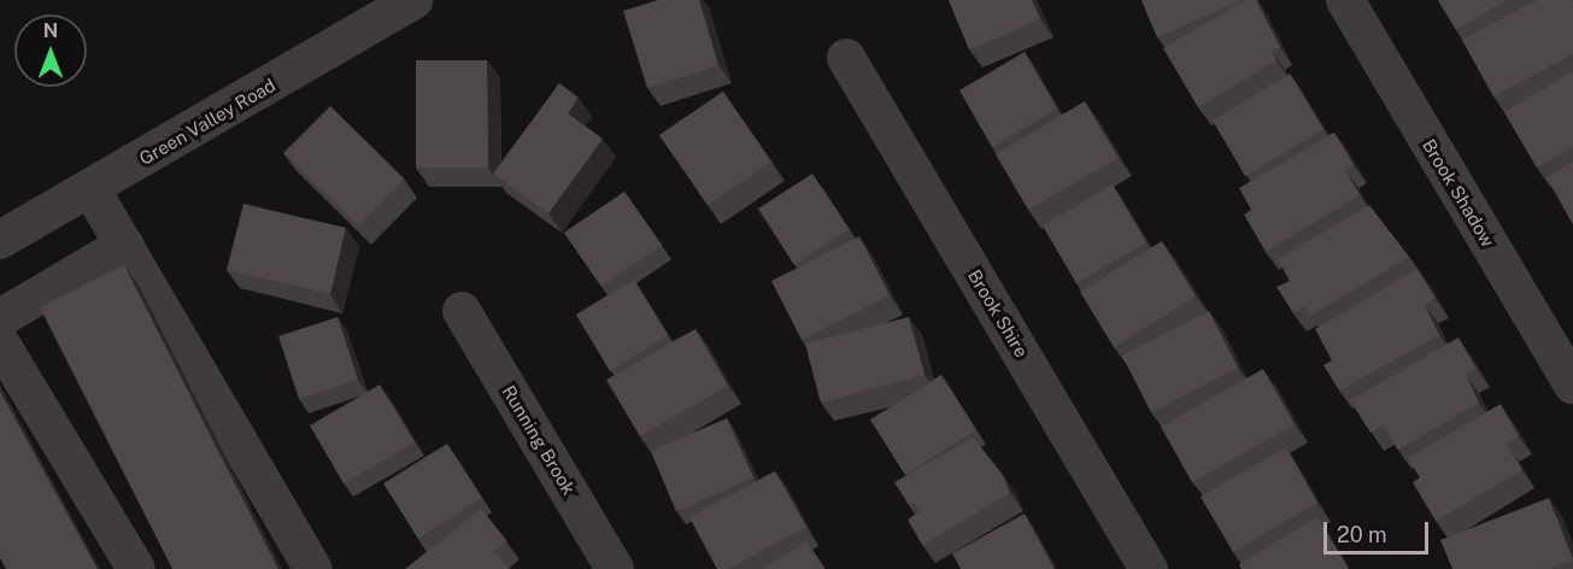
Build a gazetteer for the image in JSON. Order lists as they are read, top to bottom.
{
  "streets": {
    "street": [
      "Green Valley Road",
      "Brook Shadow",
      "Brook Shire",
      "Running Brook"
    ]
  },
  "scale_bar": "20 m",
  "north": "top"
}
